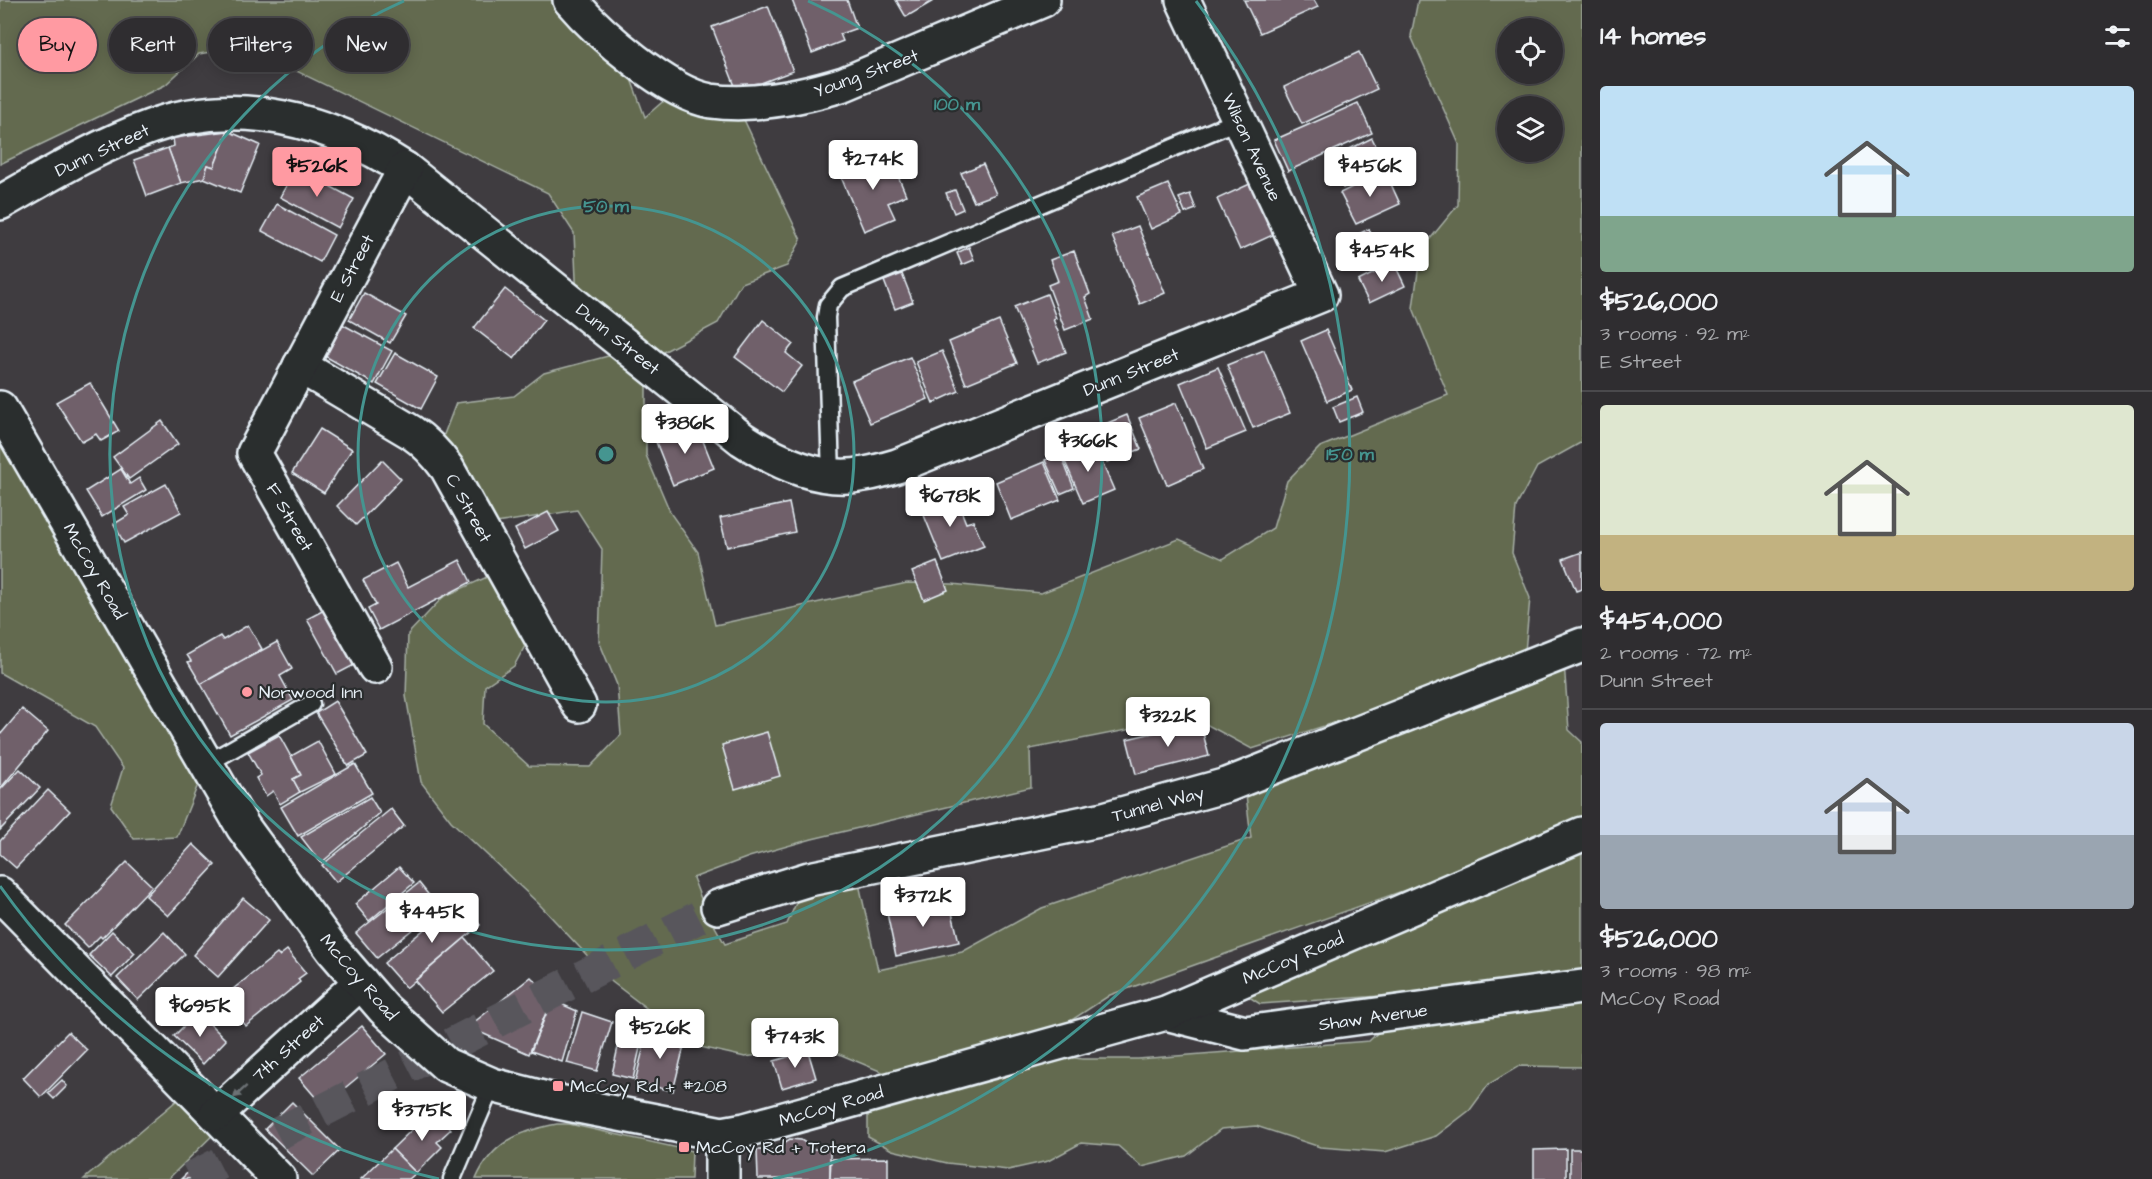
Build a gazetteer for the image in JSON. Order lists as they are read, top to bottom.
{
  "streets": {
    "street": [
      "Young Street",
      "Wilson Avenue",
      "Dunn Street",
      "E Street",
      "C Street",
      "F Street",
      "McCoy Road",
      "Tunnel Way",
      "Shaw Avenue",
      "7th Street"
    ]
  },
  "crossings": [
    ["Wilson Avenue", "Dunn Street"],
    ["Dunn Street", "E Street"],
    ["E Street", "C Street"],
    ["E Street", "F Street"],
    ["C Street", "F Street"],
    ["McCoy Road", "Shaw Avenue"],
    ["McCoy Road", "7th Street"]
  ],
  "one_way": ["7th Street"],
  "places": {
    "other": ["Norwood Inn"],
    "transit": ["McCoy Rd + #208", "McCoy Rd + Totera"]
  },
  "page": {
    "heading": "14 homes",
    "chip": [
      "Buy",
      "Rent",
      "Filters",
      "New"
    ],
    "list": [
      {
        "name": "$526,000",
        "note": "3 rooms · 92 m² · E Street"
      },
      {
        "name": "$454,000",
        "note": "2 rooms · 72 m² · Dunn Street"
      },
      {
        "name": "$526,000",
        "note": "3 rooms · 98 m² · McCoy Road"
      }
    ],
    "price": [
      "$274K",
      "$526K",
      "$456K",
      "$454K",
      "$386K",
      "$366K",
      "$678K",
      "$322K",
      "$372K",
      "$445K",
      "$695K",
      "$526K",
      "$743K",
      "$375K"
    ]
  },
  "rings": ["100 m", "50 m", "150 m"]
}
